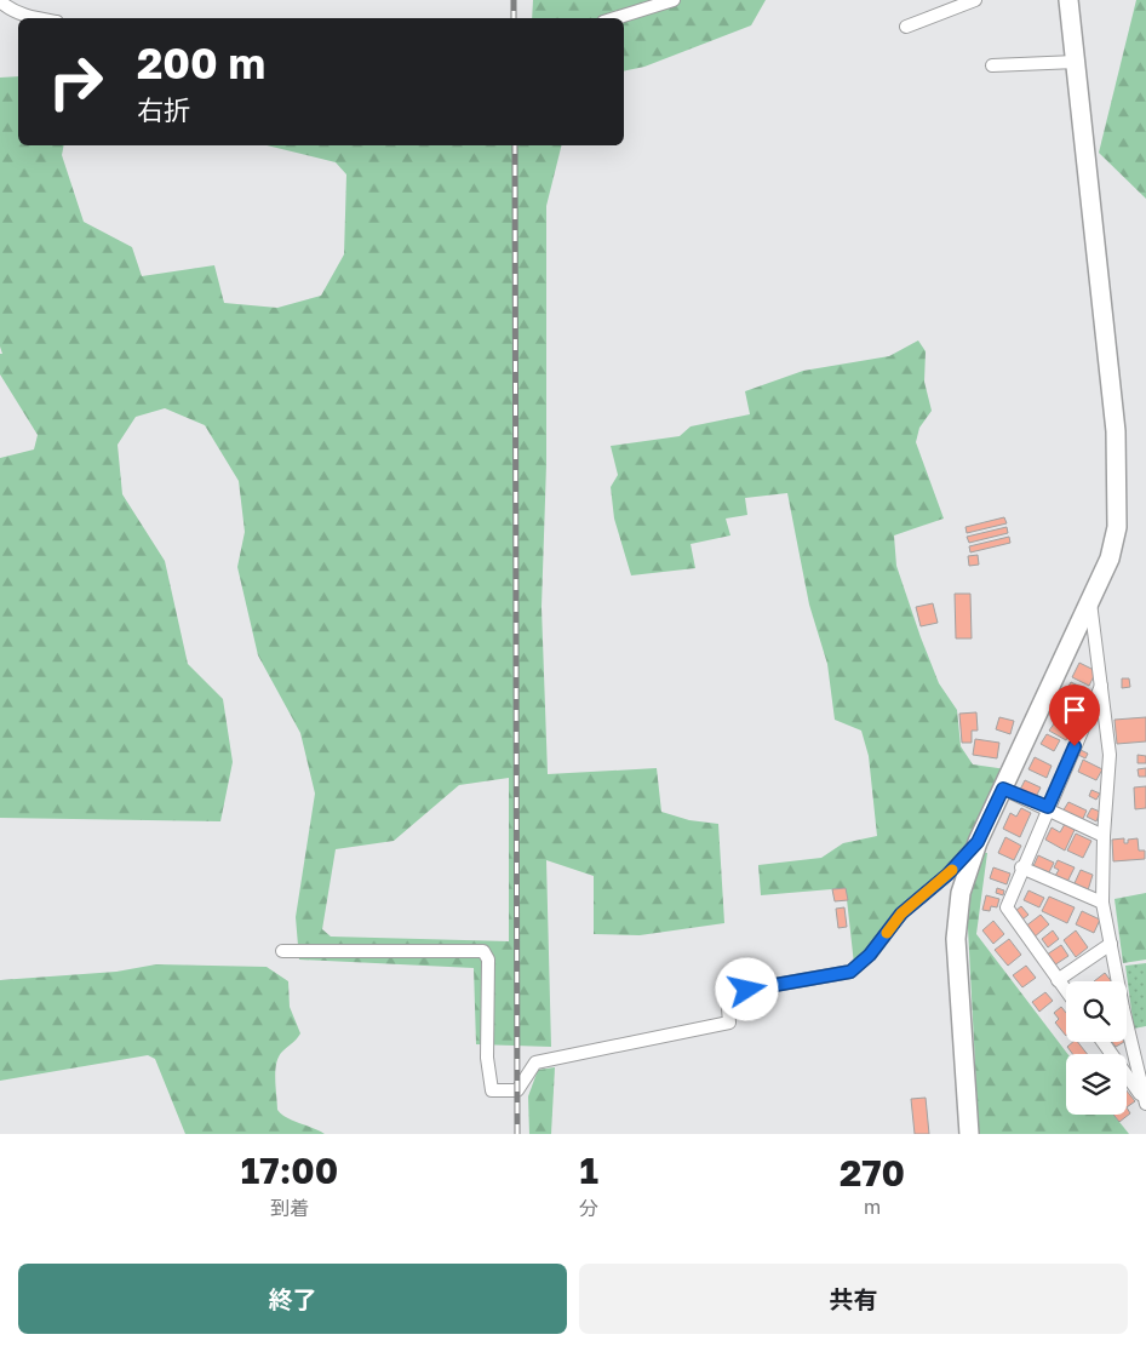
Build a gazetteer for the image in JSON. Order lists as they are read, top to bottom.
{
  "page": {
    "turn": ["200 m", "右折"],
    "eta": [
      "17:00",
      "到着",
      "1",
      "分",
      "270",
      "m"
    ],
    "buttons": ["終了", "共有"]
  }
}
